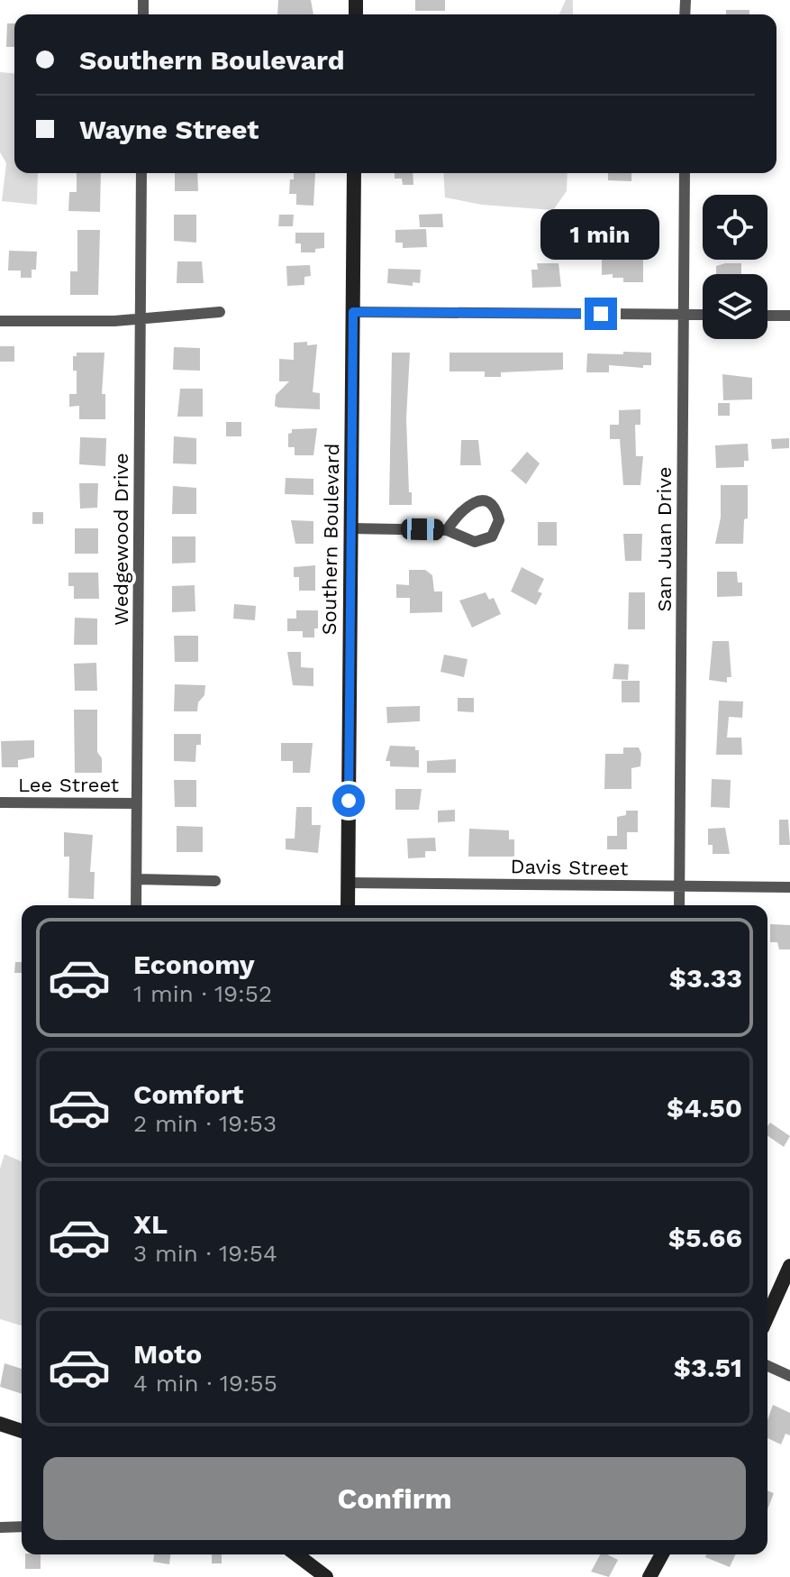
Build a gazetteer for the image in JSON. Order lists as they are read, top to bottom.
{
  "streets": {
    "street": [
      "Wedgewood Drive",
      "Southern Boulevard",
      "San Juan Drive",
      "Lee Street",
      "Davis Street"
    ]
  },
  "crossings": [
    ["Wedgewood Drive", "Lee Street"],
    ["Southern Boulevard", "Davis Street"],
    ["San Juan Drive", "Davis Street"]
  ],
  "page": {
    "banner": ["Southern Boulevard", "Wayne Street"],
    "bubble": "1 min",
    "list": [
      {
        "name": "Economy",
        "note": "1 min · 19:52",
        "value": "$3.33"
      },
      {
        "name": "Comfort",
        "note": "2 min · 19:53",
        "value": "$4.50"
      },
      {
        "name": "XL",
        "note": "3 min · 19:54",
        "value": "$5.66"
      },
      {
        "name": "Moto",
        "note": "4 min · 19:55",
        "value": "$3.51"
      }
    ],
    "buttons": "Confirm"
  }
}
